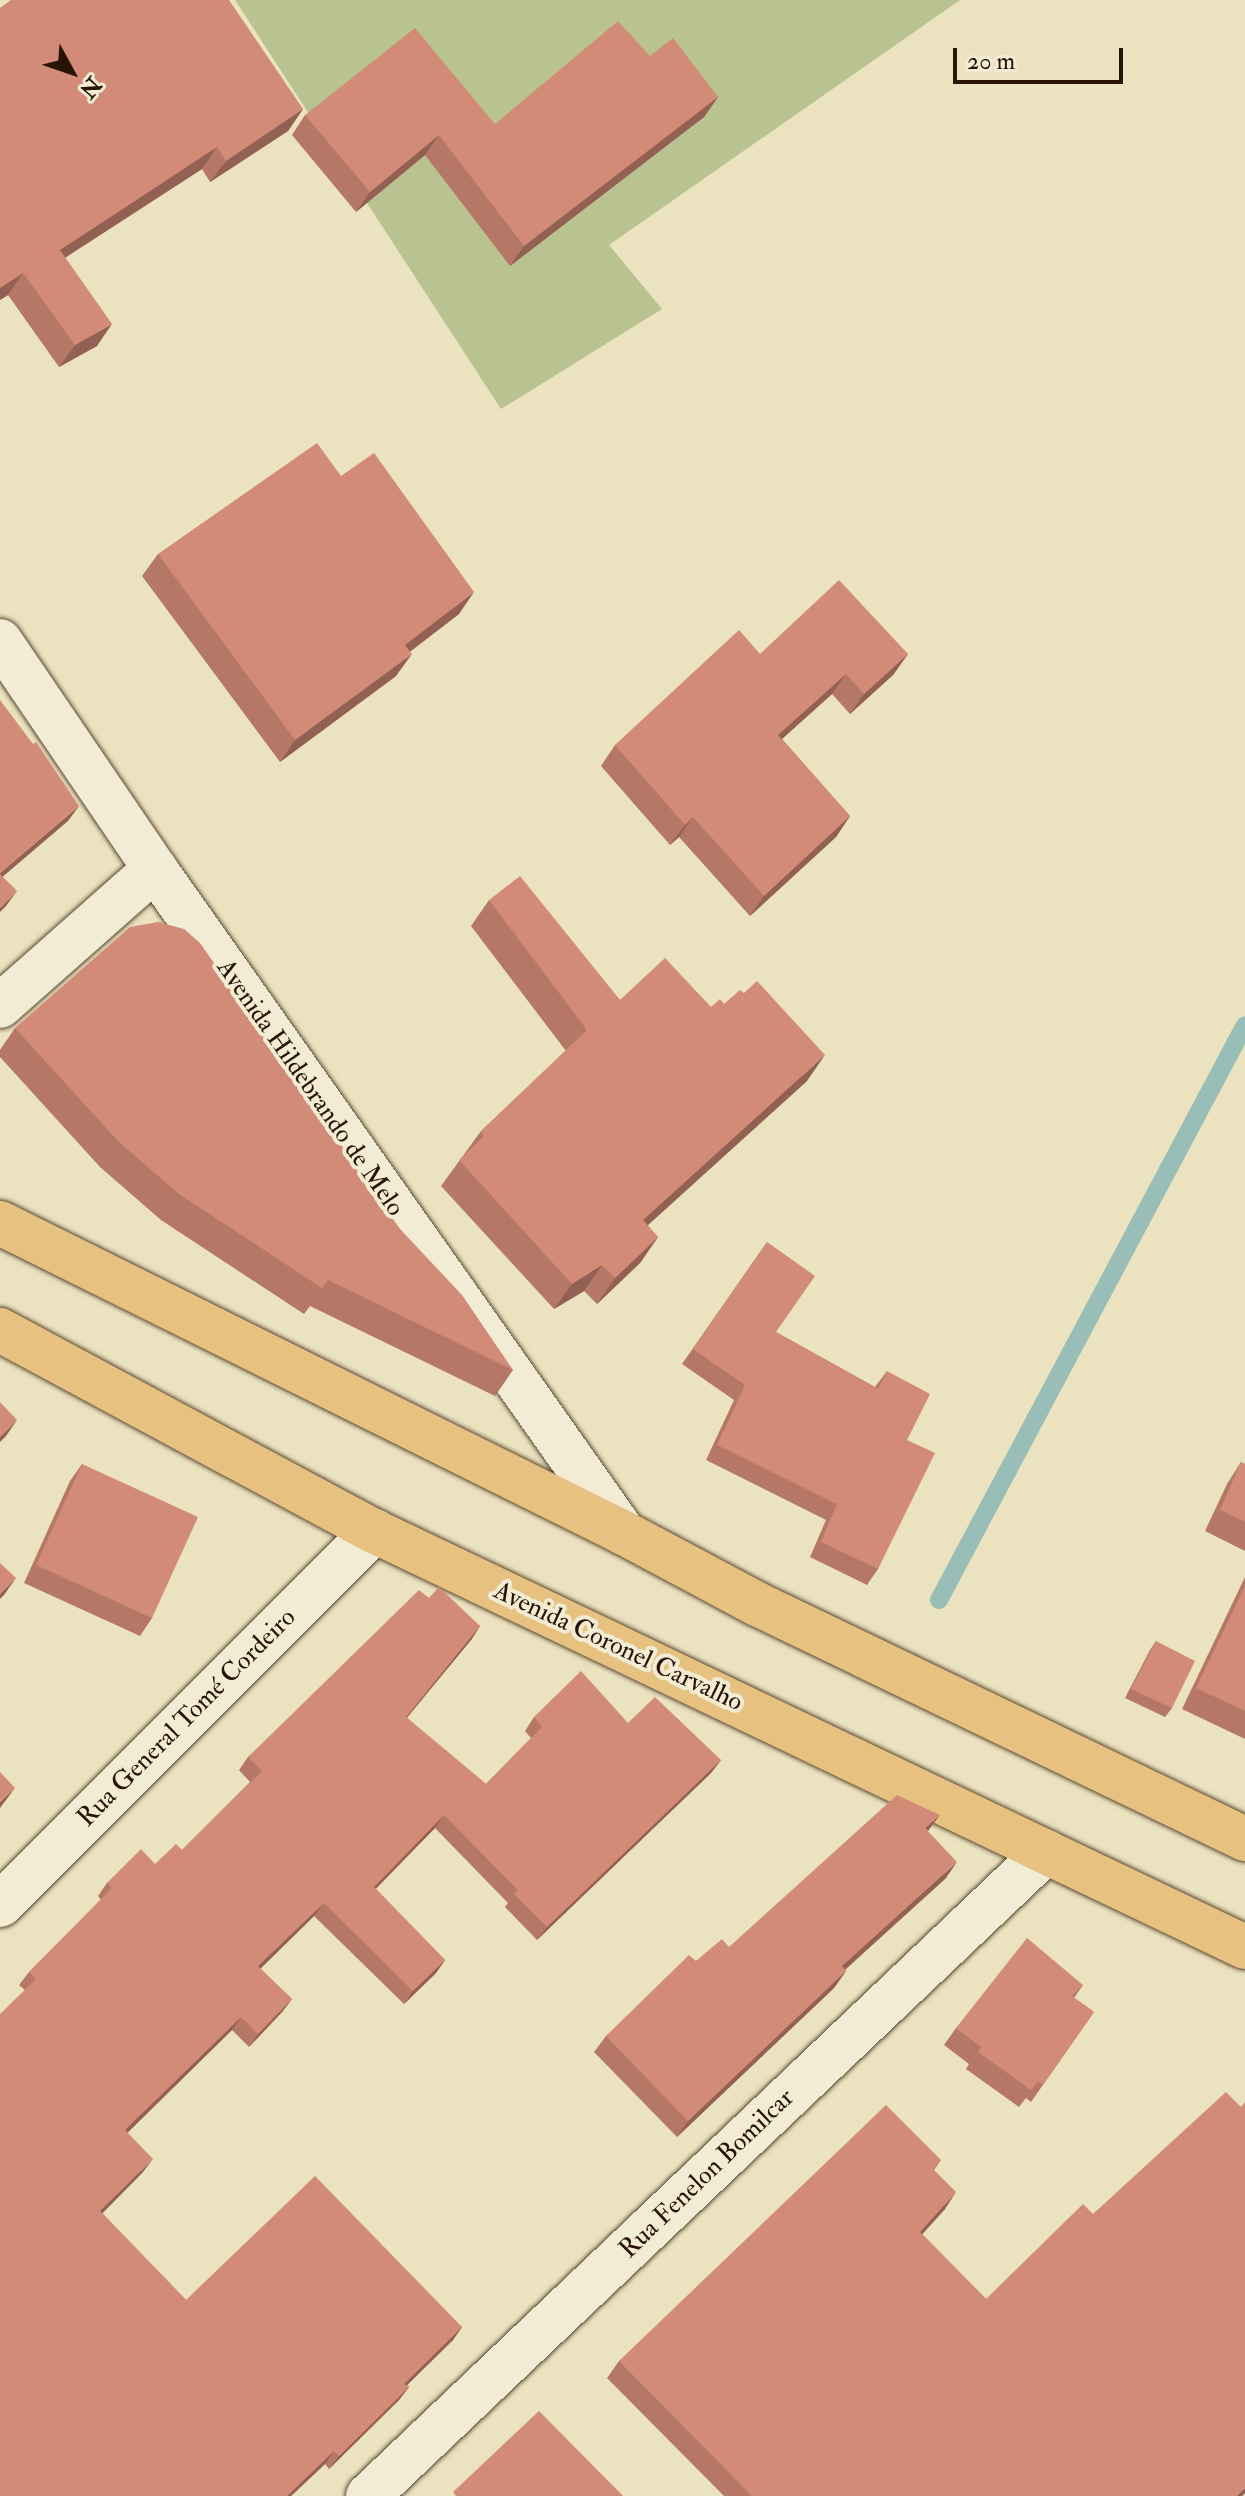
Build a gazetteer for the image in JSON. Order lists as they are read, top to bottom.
{
  "streets": {
    "main road": ["Avenida Coronel Carvalho"],
    "street": ["Avenida Hildebrando de Melo", "Rua General Tomé Cordeiro", "Rua Fenelon Bomilcar"]
  },
  "crossings": [
    ["Avenida Coronel Carvalho", "Rua General Tomé Cordeiro"],
    ["Avenida Coronel Carvalho", "Rua Fenelon Bomilcar"]
  ],
  "scale_bar": "20 m",
  "north": "bottom right"
}
